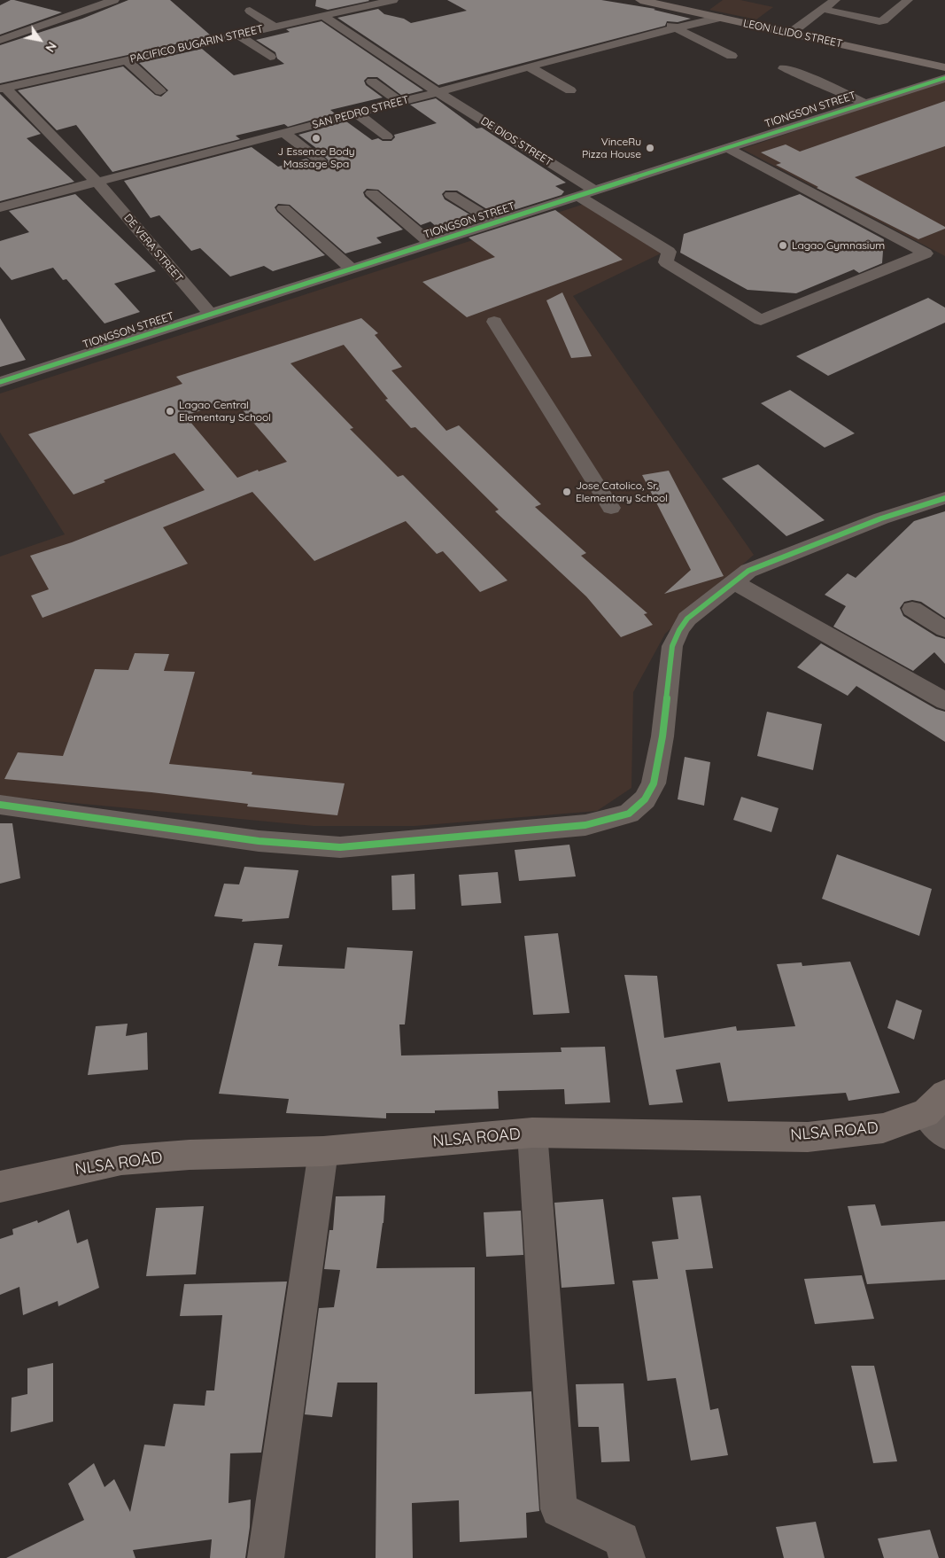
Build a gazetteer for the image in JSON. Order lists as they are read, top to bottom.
{
  "streets": {
    "main road": ["LEON LLIDO STREET", "NLSA ROAD"],
    "street": [
      "PACIFICO BUGARIN STREET",
      "TIONGSON STREET",
      "SAN PEDRO STREET",
      "DE DIOS STREET",
      "DE VERA STREET"
    ]
  },
  "crossings": [
    ["LEON LLIDO STREET", "SAN PEDRO STREET"],
    ["PACIFICO BUGARIN STREET", "DE DIOS STREET"],
    ["PACIFICO BUGARIN STREET", "DE VERA STREET"],
    ["TIONGSON STREET", "DE DIOS STREET"],
    ["TIONGSON STREET", "DE VERA STREET"],
    ["SAN PEDRO STREET", "DE DIOS STREET"],
    ["SAN PEDRO STREET", "DE VERA STREET"]
  ],
  "places": [
    "J Essence Body Massage Spa",
    "VinceRu Pizza House",
    "Lagao Gymnasium",
    "Lagao Central Elementary School",
    "Jose Catolico, Sr. Elementary School"
  ],
  "north": "bottom right"
}
